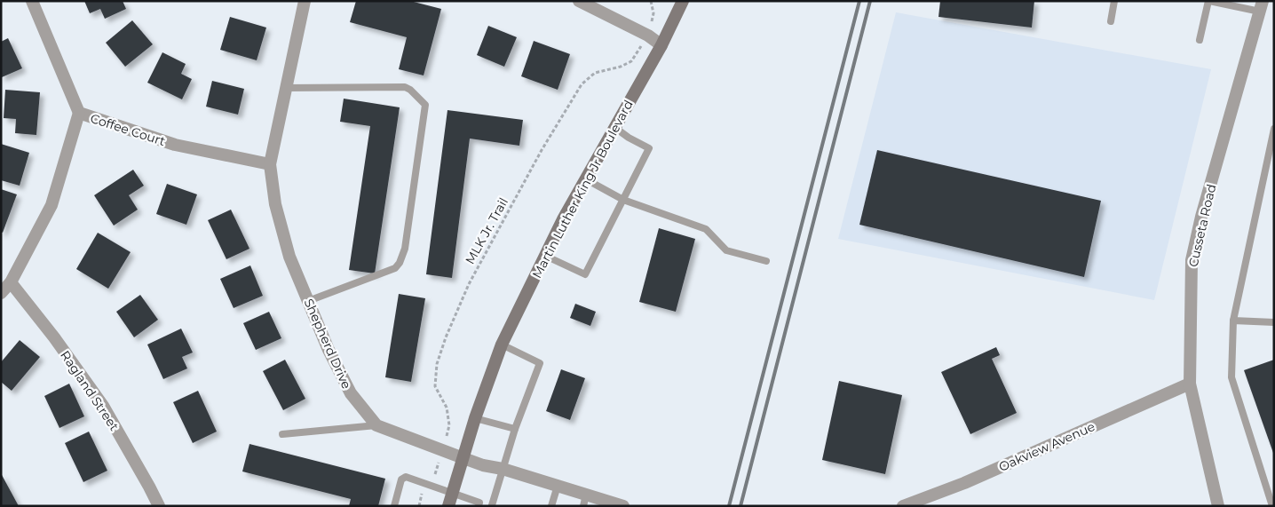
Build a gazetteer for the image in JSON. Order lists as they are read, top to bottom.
{
  "streets": {
    "main road": ["Martin Luther King Jr Boulevard"],
    "street": [
      "Coffee Court",
      "Cusseta Road",
      "Shepherd Drive",
      "Ragland Street",
      "Oakview Avenue"
    ],
    "path": ["MLK Jr. Trail"]
  },
  "crossings": [
    ["Coffee Court", "Shepherd Drive"],
    ["Cusseta Road", "Oakview Avenue"]
  ]
}
